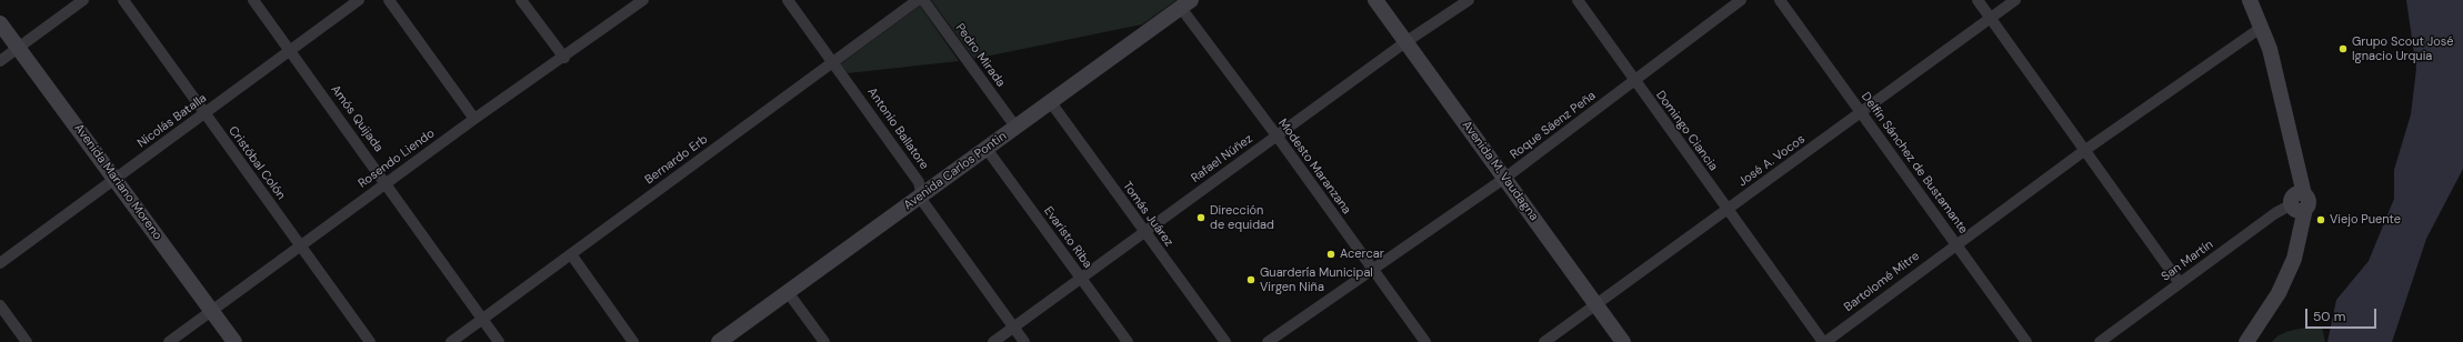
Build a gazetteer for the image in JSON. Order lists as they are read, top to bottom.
{
  "streets": {
    "main road": ["Avenida Carlos Pontin", "Avenida M. Vaudagna", "Avenida Mariano Moreno"],
    "street": [
      "Pedro Mirada",
      "Amós Quijada",
      "Nicolás Batalla",
      "Roque Sáenz Peña",
      "Antonio Ballatore",
      "Domingo Ciancia",
      "Rosendo Liendo",
      "Rafael Núñez",
      "Bernardo Erb",
      "José A. Vocos",
      "Cristóbal Colón",
      "Delfín Sánchez de Bustamante",
      "Modesto Maranzana",
      "Tomás Juárez",
      "Evaristo Riba",
      "San Martín",
      "Bartolomé Mitre"
    ]
  },
  "crossings": [
    ["Pedro Mirada", "Avenida Carlos Pontin"],
    ["Amós Quijada", "Nicolás Batalla"],
    ["Amós Quijada", "Rosendo Liendo"],
    ["Amós Quijada", "Bernardo Erb"],
    ["Nicolás Batalla", "Cristóbal Colón"],
    ["Nicolás Batalla", "Avenida Mariano Moreno"],
    ["Roque Sáenz Peña", "Domingo Ciancia"],
    ["Roque Sáenz Peña", "Modesto Maranzana"],
    ["Roque Sáenz Peña", "Avenida M. Vaudagna"],
    ["Antonio Ballatore", "Rafael Núñez"],
    ["Antonio Ballatore", "Bernardo Erb"],
    ["Antonio Ballatore", "Avenida Carlos Pontin"],
    ["Domingo Ciancia", "José A. Vocos"],
    ["Domingo Ciancia", "Bartolomé Mitre"],
    ["Rosendo Liendo", "Cristóbal Colón"],
    ["Rosendo Liendo", "Avenida Mariano Moreno"],
    ["Rafael Núñez", "Modesto Maranzana"],
    ["Rafael Núñez", "Avenida M. Vaudagna"],
    ["Rafael Núñez", "Tomás Juárez"],
    ["Rafael Núñez", "Evaristo Riba"],
    ["José A. Vocos", "Delfín Sánchez de Bustamante"],
    ["José A. Vocos", "Avenida M. Vaudagna"],
    ["Delfín Sánchez de Bustamante", "Bartolomé Mitre"],
    ["Modesto Maranzana", "Avenida Carlos Pontin"],
    ["Avenida Carlos Pontin", "Tomás Juárez"],
    ["Avenida Carlos Pontin", "Evaristo Riba"]
  ],
  "places": [
    "Grupo Scout José Ignacio Urquia",
    "Dirección de equidad",
    "Viejo Puente",
    "Acercar",
    "Guardería Municipal Virgen Niña"
  ],
  "scale_bar": "50 m"
}
